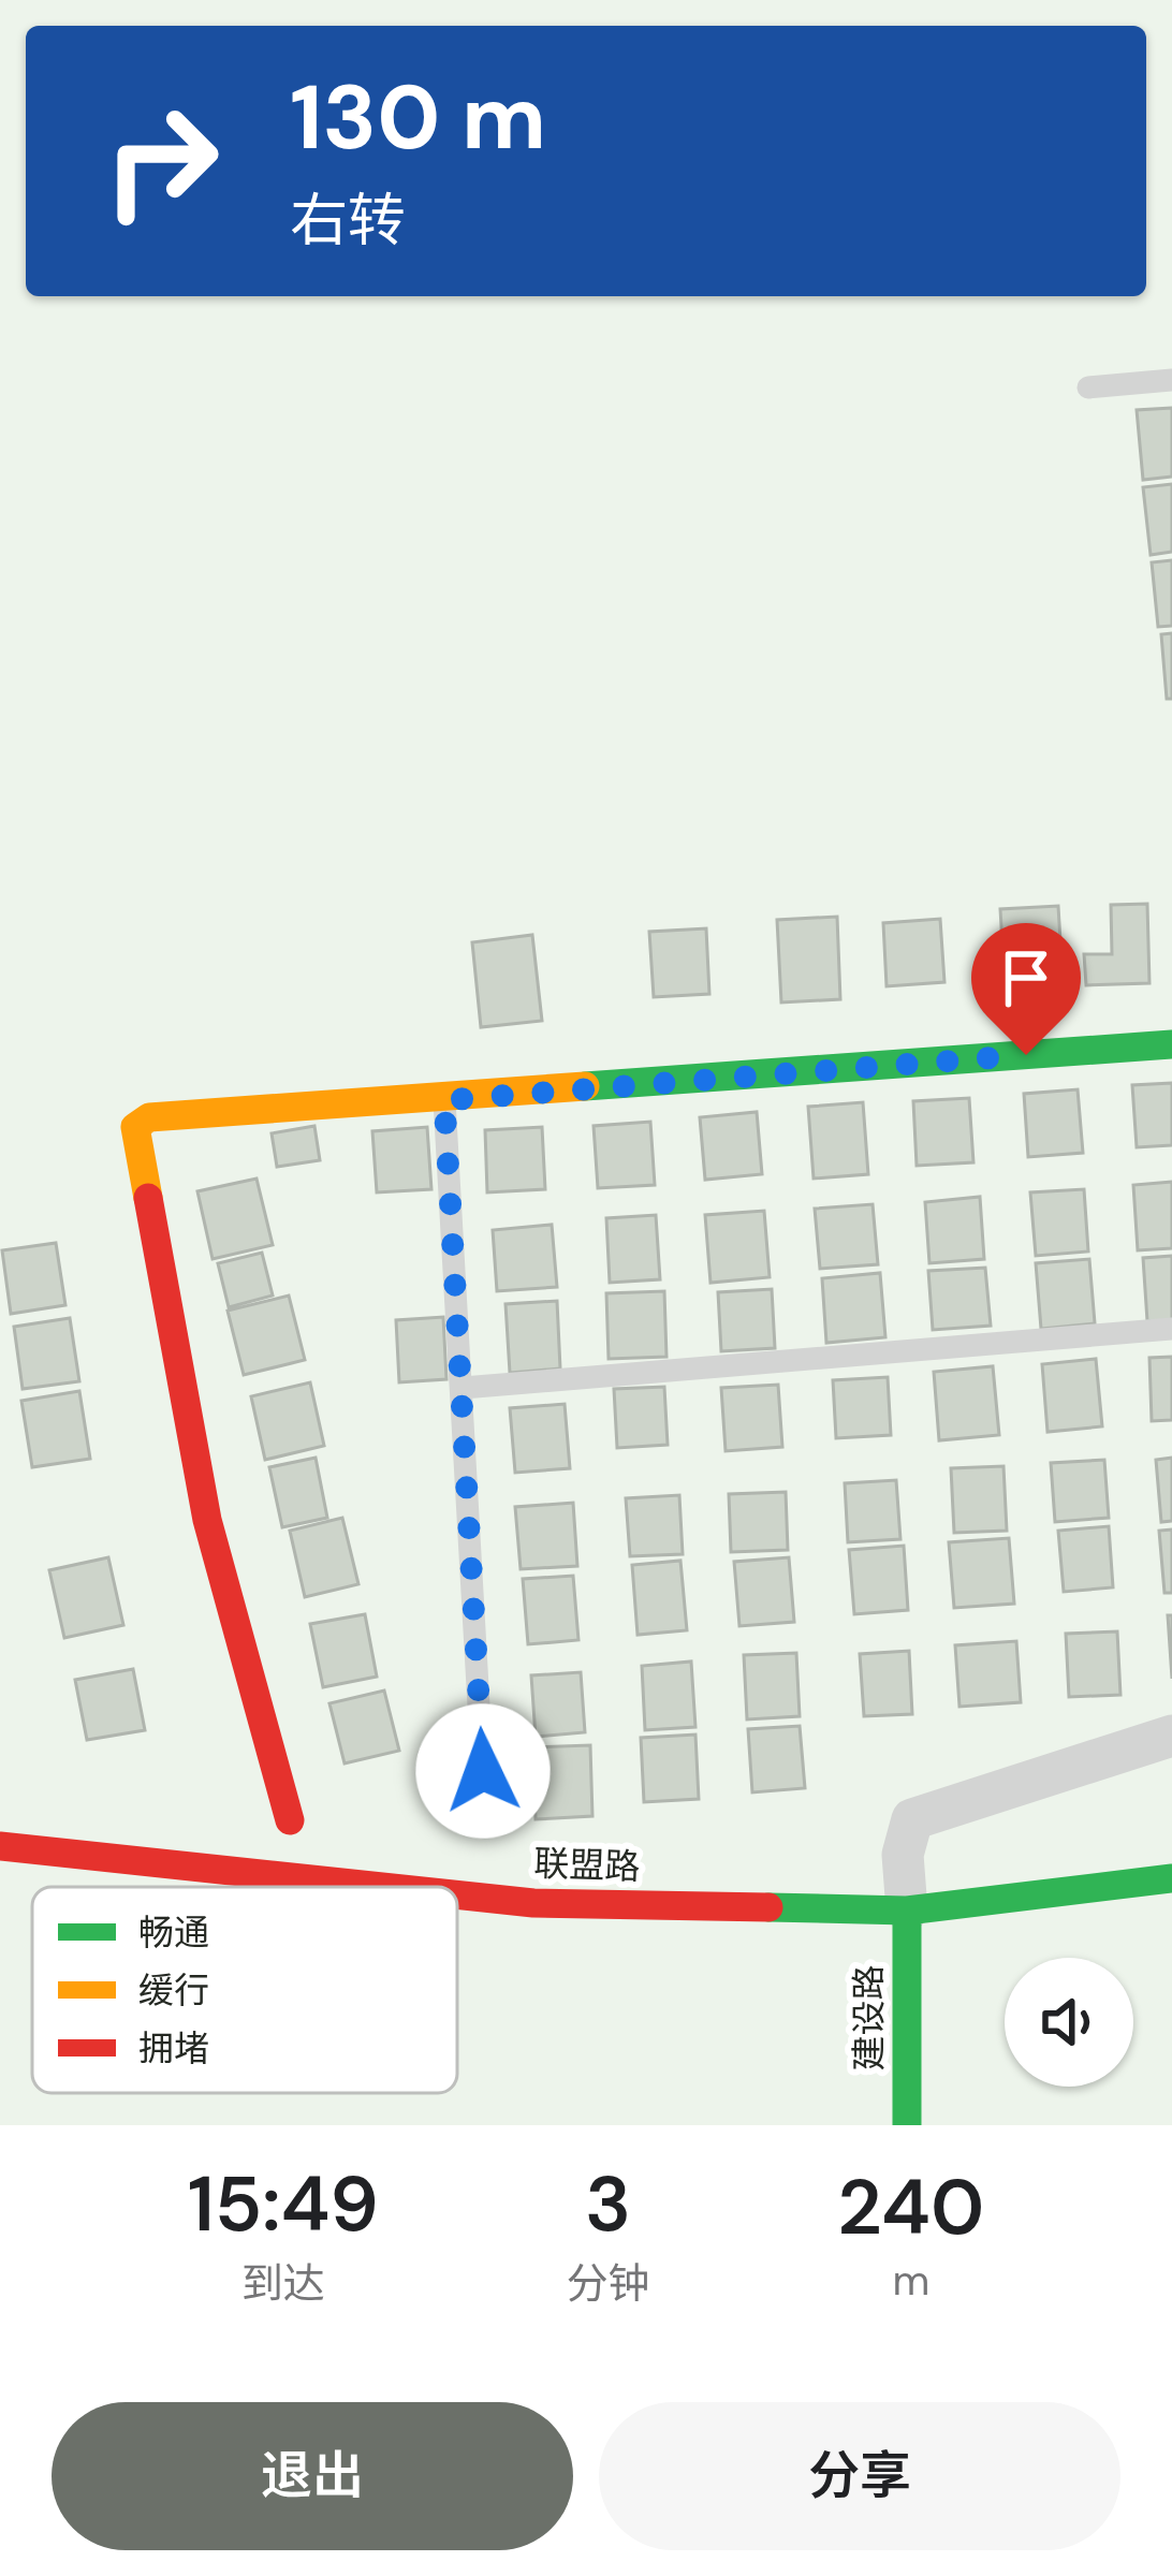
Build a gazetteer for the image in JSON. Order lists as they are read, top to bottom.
{
  "streets": {
    "street": ["联盟路", "建设路"]
  },
  "crossings": [
    ["联盟路", "建设路"]
  ],
  "legend": ["畅通", "缓行", "拥堵"],
  "page": {
    "turn": ["130 m", "右转"],
    "eta": [
      "15:49",
      "到达",
      "3",
      "分钟",
      "240",
      "m"
    ],
    "buttons": ["退出", "分享"]
  }
}
